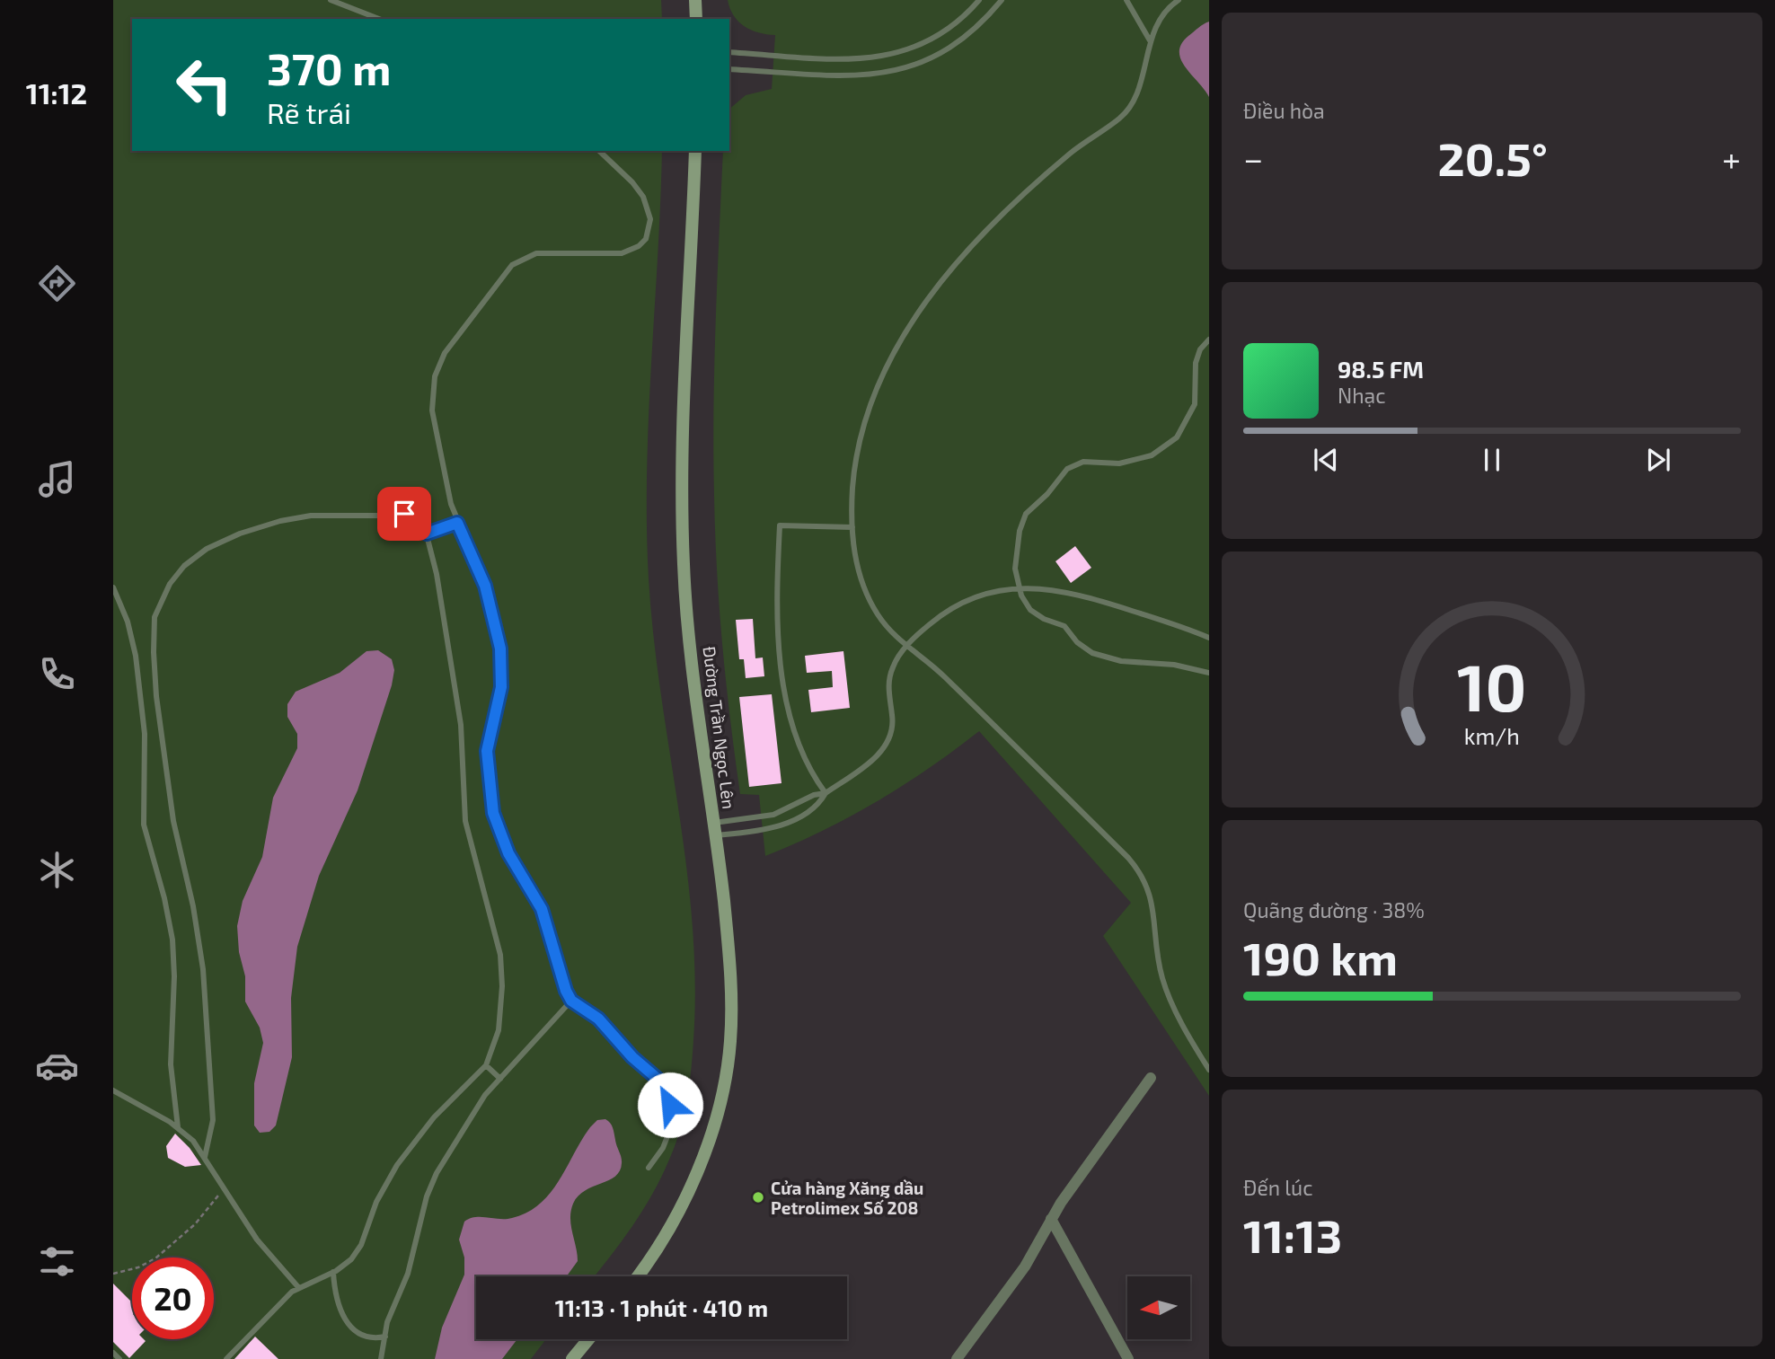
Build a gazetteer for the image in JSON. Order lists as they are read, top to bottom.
{
  "streets": {
    "street": ["Đường Trần Ngọc Lên"]
  },
  "places": ["Cửa hàng Xăng dầu Petrolimex Số 208"],
  "north": "left",
  "page": {
    "tabs": "11:12",
    "tile": [
      "Điều hòa",
      ["Quãng đường · 38%", "190 km"],
      ["Đến lúc", "11:13"]
    ],
    "turn": ["370 m", "Rẽ trái"],
    "heat": ["−", "20.5°", "+"],
    "song": ["98.5 FM", "Nhạc"],
    "limit": "20",
    "trip": "11:13 · 1 phút · 410 m",
    "gauge": ["10", "km/h"]
  }
}
